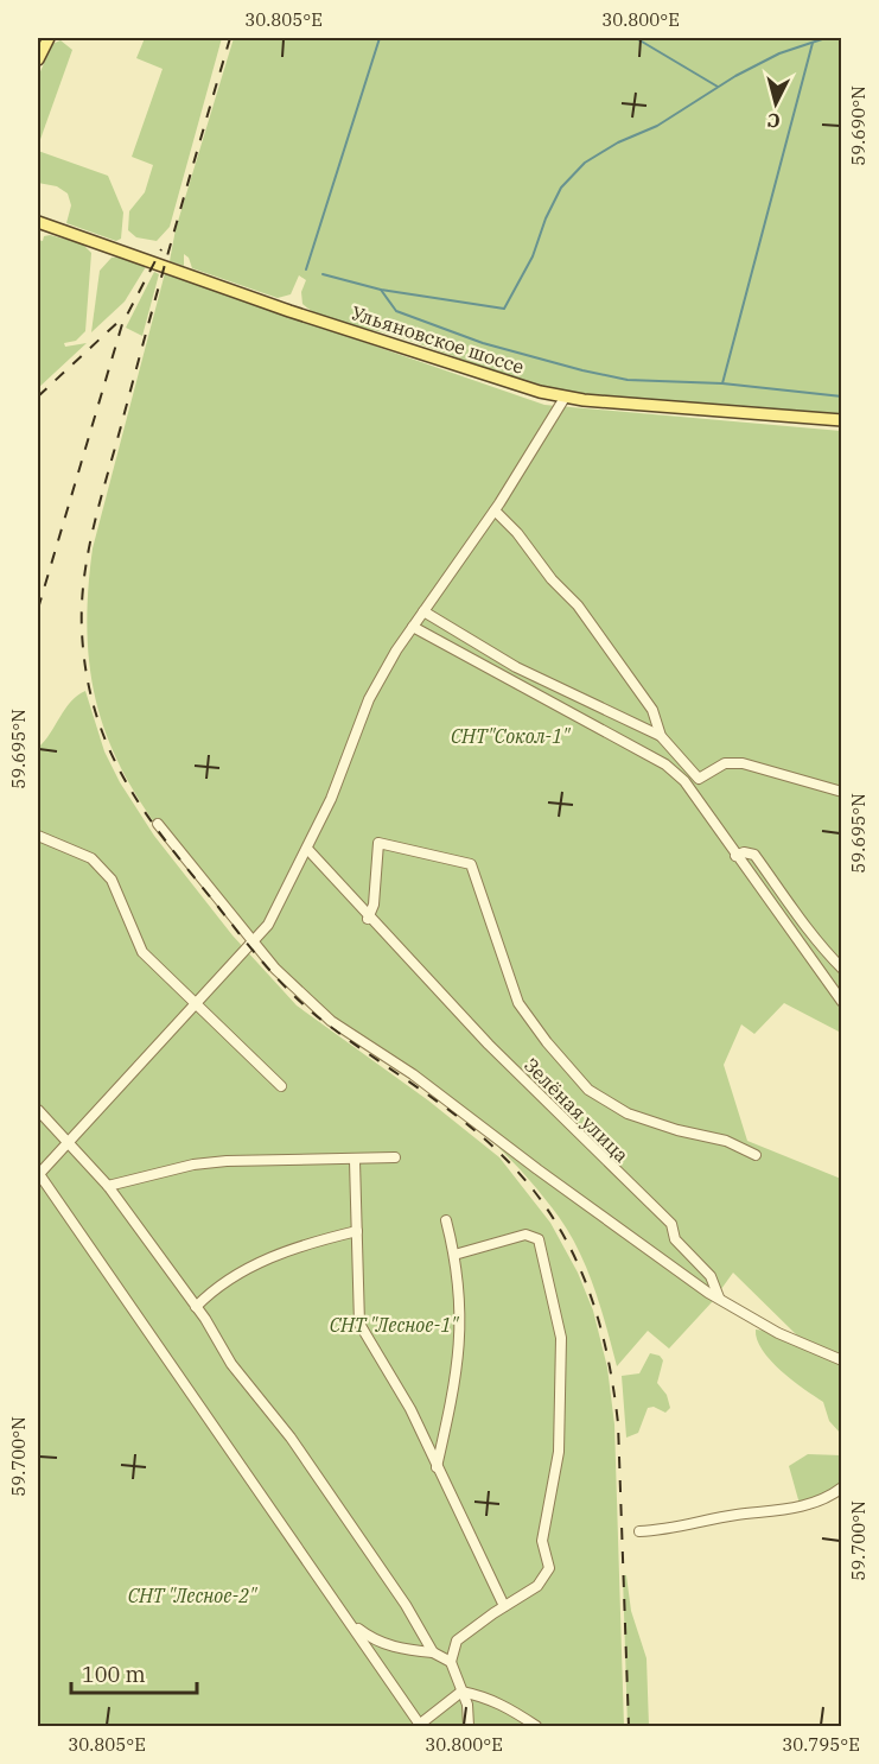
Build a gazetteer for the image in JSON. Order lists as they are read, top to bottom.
{
  "streets": {
    "main road": ["Ульяновское шоссе"],
    "street": ["Зелёная улица"]
  },
  "parks": ["СНТ\"Сокол-1\"", "СНТ \"Лесное-1\"", "СНТ \"Лесное-2\""],
  "scale_bar": "100 m",
  "north": "bottom",
  "coordinates": [
    "30.805°E",
    "30.800°E",
    "59.690°N",
    "59.695°N",
    "59.700°N",
    "30.795°E"
  ]
}
